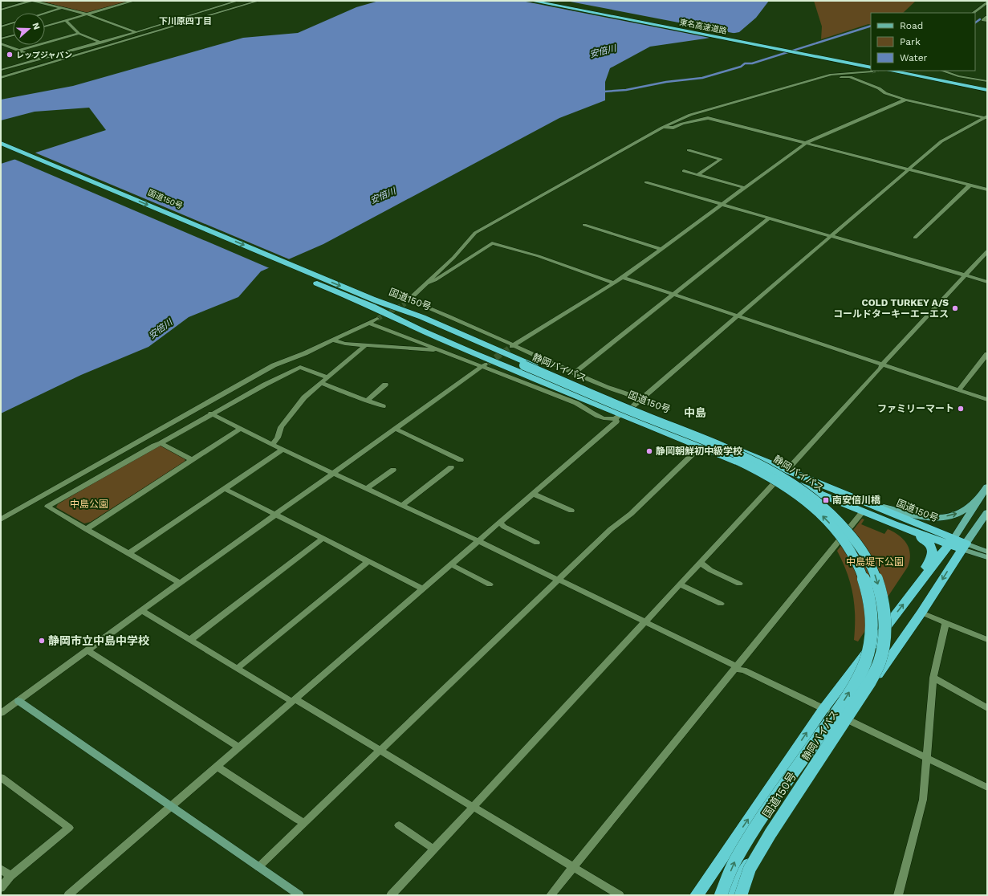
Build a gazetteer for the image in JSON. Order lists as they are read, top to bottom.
{
  "streets": {
    "highway": ["東名高速道路", "国道150号", "静岡バイパス"]
  },
  "crossings": [
    ["国道150号", "静岡バイパス"]
  ],
  "districts": ["下川原四丁目", "中島"],
  "water": ["安倍川"],
  "parks": ["中島公園", "中島堤下公園"],
  "places": {
    "other": [
      "レップジャパン",
      "COLD TURKEY A/S コールドターキーエーエス",
      "ファミリーマート",
      "静岡朝鮮初中級学校",
      "静岡市立中島中学校"
    ],
    "transit": ["南安倍川橋"]
  },
  "legend": ["Road", "Park", "Water"],
  "north": "right"
}
